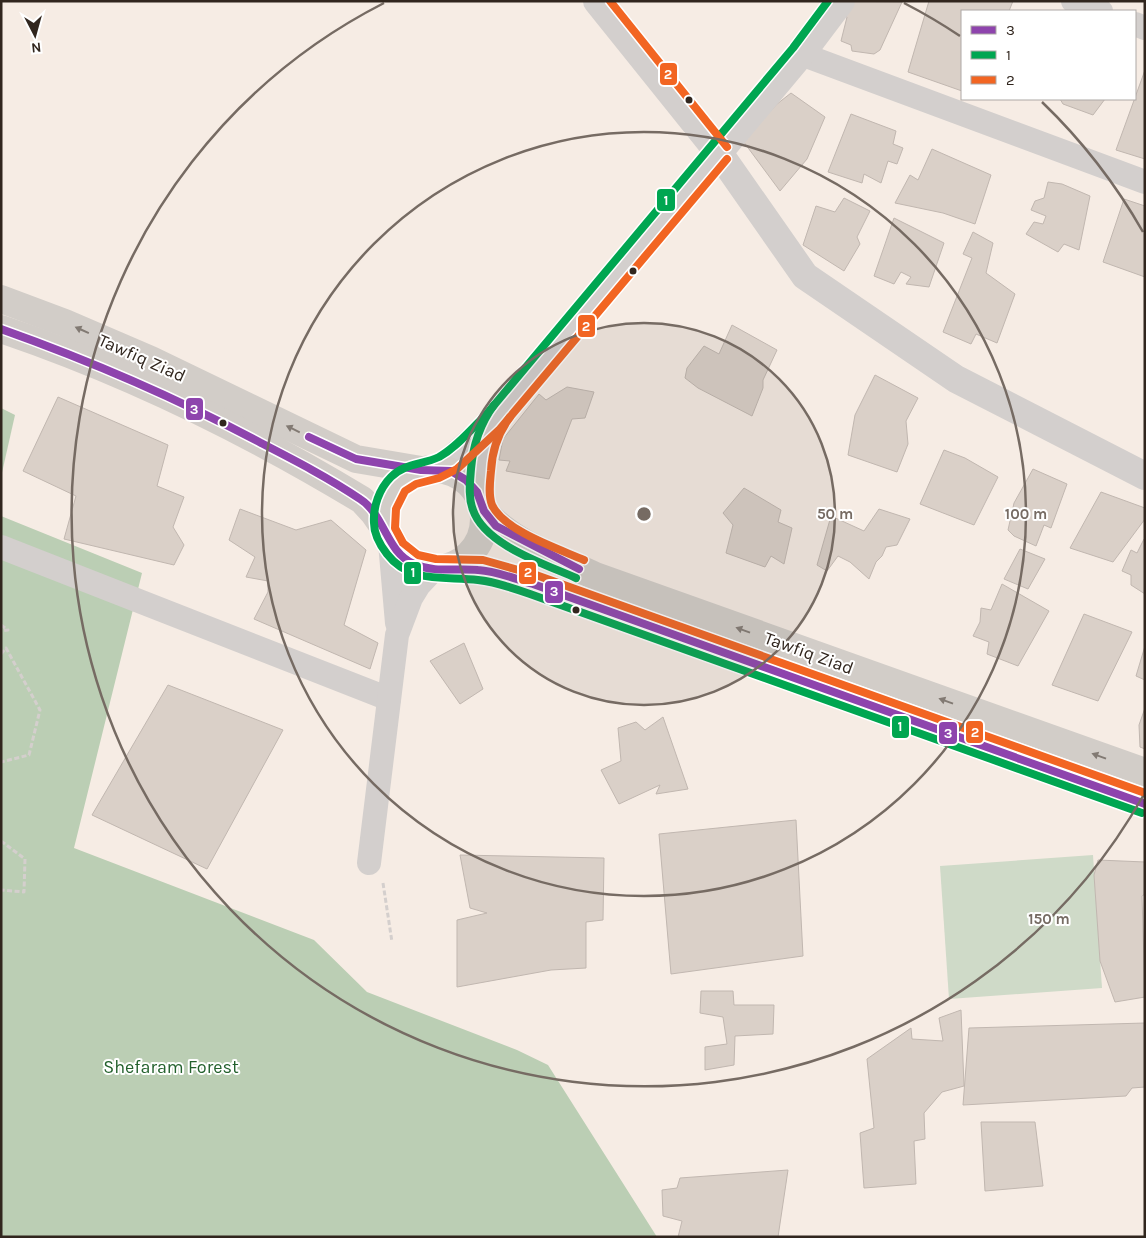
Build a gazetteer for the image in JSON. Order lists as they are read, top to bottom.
{
  "streets": {
    "main road": ["Tawfiq Ziad"]
  },
  "parks": ["Shefaram Forest"],
  "lines": ["transit line 1", "transit line 2", "transit line 3"],
  "legend": ["3", "1", "2"],
  "north": "bottom",
  "rings": ["50 m", "100 m", "150 m"]
}
